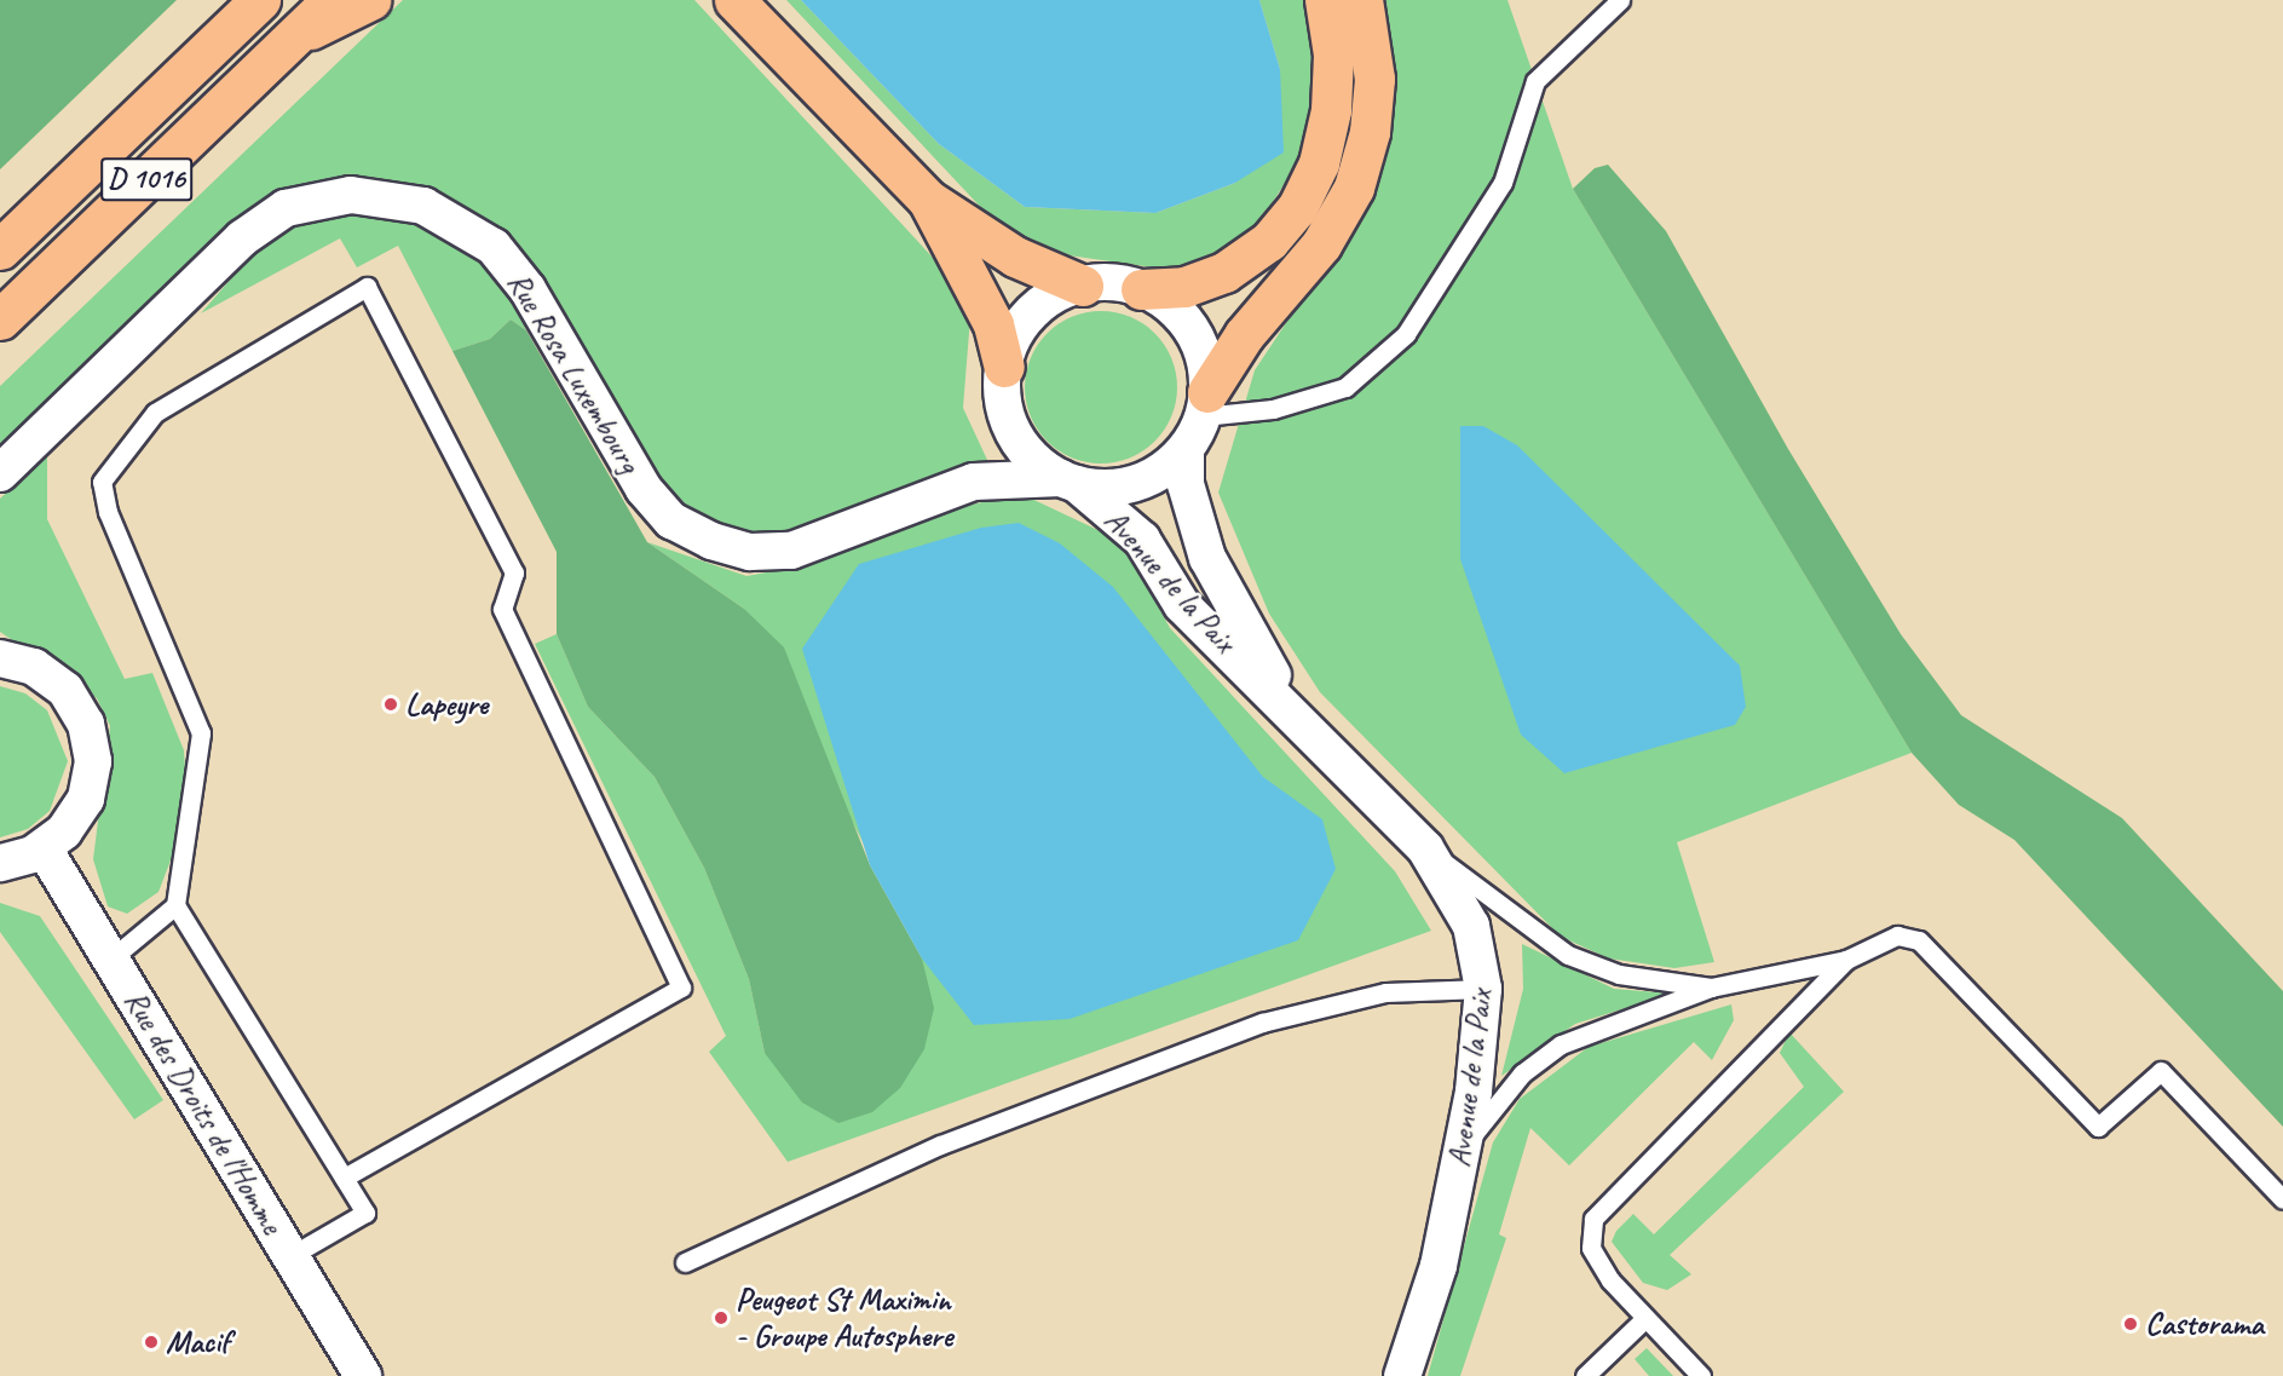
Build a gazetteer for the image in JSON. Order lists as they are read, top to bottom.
{
  "streets": {
    "highway": ["D 1016"],
    "street": ["Rue Rosa Luxembourg", "Avenue de la Paix", "Rue des Droits de l'Homme"]
  },
  "crossings": [
    ["Rue Rosa Luxembourg", "Avenue de la Paix"]
  ],
  "places": [
    "Lapeyre",
    "Peugeot St Maximin - Groupe Autosphere",
    "Castorama",
    "Macif"
  ]
}
